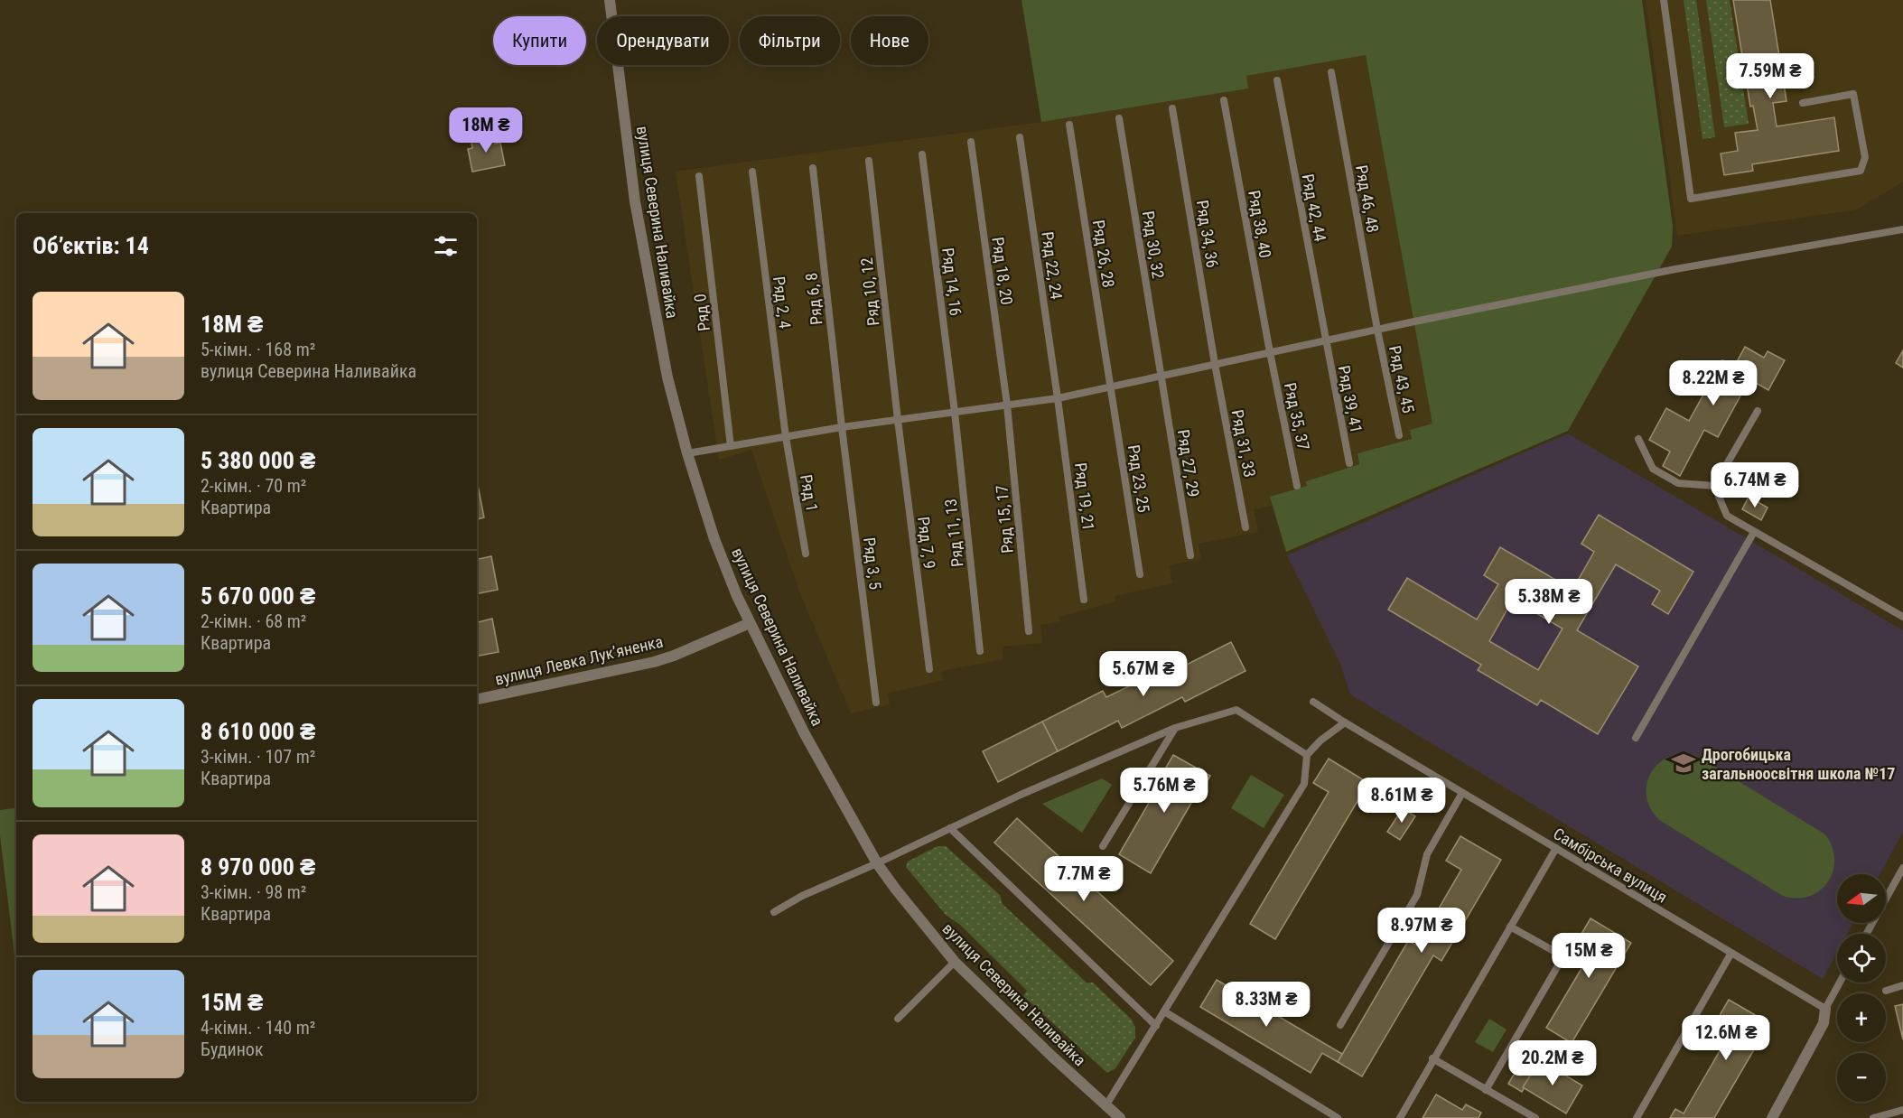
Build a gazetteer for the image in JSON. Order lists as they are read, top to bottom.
{
  "streets": {
    "street": ["вулиця Северина Наливайка", "вулиця Левка Лукʼяненка"],
    "lane": [
      "Ряд 46, 48",
      "Ряд 42, 44",
      "Ряд 38, 40",
      "Ряд 34, 36",
      "Ряд 30, 32",
      "Ряд 26, 28",
      "Ряд 22, 24",
      "Ряд 18, 20",
      "Ряд 14, 16",
      "Ряд 10, 12",
      "Ряд 6, 8",
      "Ряд 2, 4",
      "Ряд 0",
      "Ряд 43, 45",
      "Ряд 39, 41",
      "Ряд 35, 37",
      "Ряд 31, 33",
      "Ряд 27, 29",
      "Ряд 23, 25",
      "Ряд 1",
      "Ряд 19, 21",
      "Ряд 15, 17",
      "Ряд 11, 13",
      "Ряд 7, 9",
      "Ряд 3, 5",
      "Самбірська вулиця"
    ]
  },
  "crossings": [
    ["Ряд 46, 48", "Ряд 43, 45"],
    ["Ряд 42, 44", "Ряд 39, 41"],
    ["вулиця Северина Наливайка", "вулиця Левка Лукʼяненка"],
    ["Ряд 38, 40", "Ряд 35, 37"],
    ["Ряд 34, 36", "Ряд 31, 33"],
    ["Ряд 30, 32", "Ряд 27, 29"],
    ["Ряд 26, 28", "Ряд 23, 25"],
    ["Ряд 22, 24", "Ряд 19, 21"],
    ["Ряд 18, 20", "Ряд 15, 17"],
    ["Ряд 14, 16", "Ряд 11, 13"],
    ["Ряд 10, 12", "Ряд 7, 9"],
    ["Ряд 6, 8", "Ряд 3, 5"],
    ["Ряд 2, 4", "Ряд 1"]
  ],
  "places": {
    "school or university": ["Дрогобицька загальноосвітня школа №17"]
  },
  "north": "left",
  "page": {
    "chip": [
      "Купити",
      "Орендувати",
      "Фільтри",
      "Нове"
    ],
    "price": [
      "7.59M ₴",
      "18M ₴",
      "8.22M ₴",
      "6.74M ₴",
      "5.38M ₴",
      "5.67M ₴",
      "5.76M ₴",
      "8.61M ₴",
      "7.7M ₴",
      "8.97M ₴",
      "15M ₴",
      "8.33M ₴",
      "12.6M ₴",
      "20.2M ₴"
    ],
    "heading": "Об’єктів: 14",
    "list": [
      {
        "name": "18M ₴",
        "note": "5-кімн. · 168 m² · вулиця Северина Наливайка"
      },
      {
        "name": "5 380 000 ₴",
        "note": "2-кімн. · 70 m² · Квартира"
      },
      {
        "name": "5 670 000 ₴",
        "note": "2-кімн. · 68 m² · Квартира"
      },
      {
        "name": "8 610 000 ₴",
        "note": "3-кімн. · 107 m² · Квартира"
      },
      {
        "name": "8 970 000 ₴",
        "note": "3-кімн. · 98 m² · Квартира"
      },
      {
        "name": "15M ₴",
        "note": "4-кімн. · 140 m² · Будинок"
      }
    ],
    "map_buttons": ["+", "−"]
  }
}
